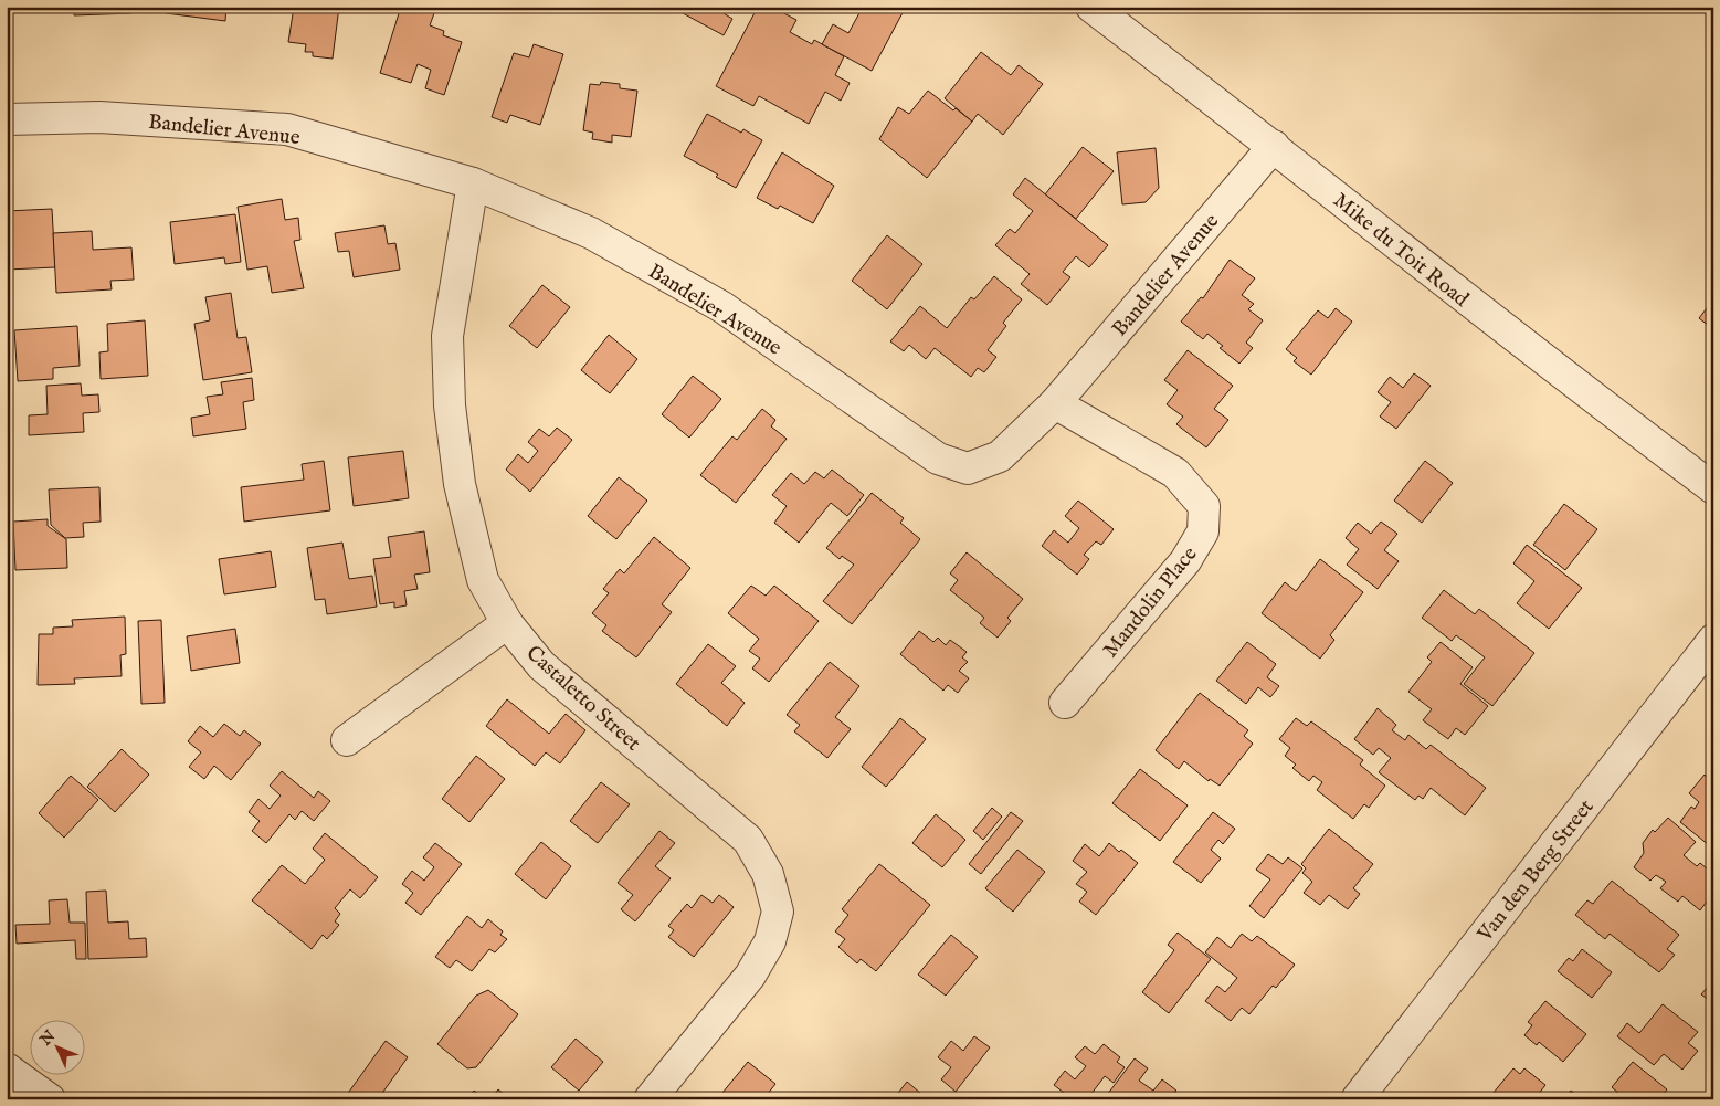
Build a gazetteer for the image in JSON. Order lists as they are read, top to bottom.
{
  "streets": {
    "street": [
      "Bandelier Avenue",
      "Mike du Toit Road",
      "Mandolin Place",
      "Castaletto Street",
      "Van den Berg Street"
    ]
  },
  "crossings": [
    ["Bandelier Avenue", "Mike du Toit Road"],
    ["Bandelier Avenue", "Mandolin Place"],
    ["Bandelier Avenue", "Castaletto Street"]
  ],
  "north": "top left"
}
